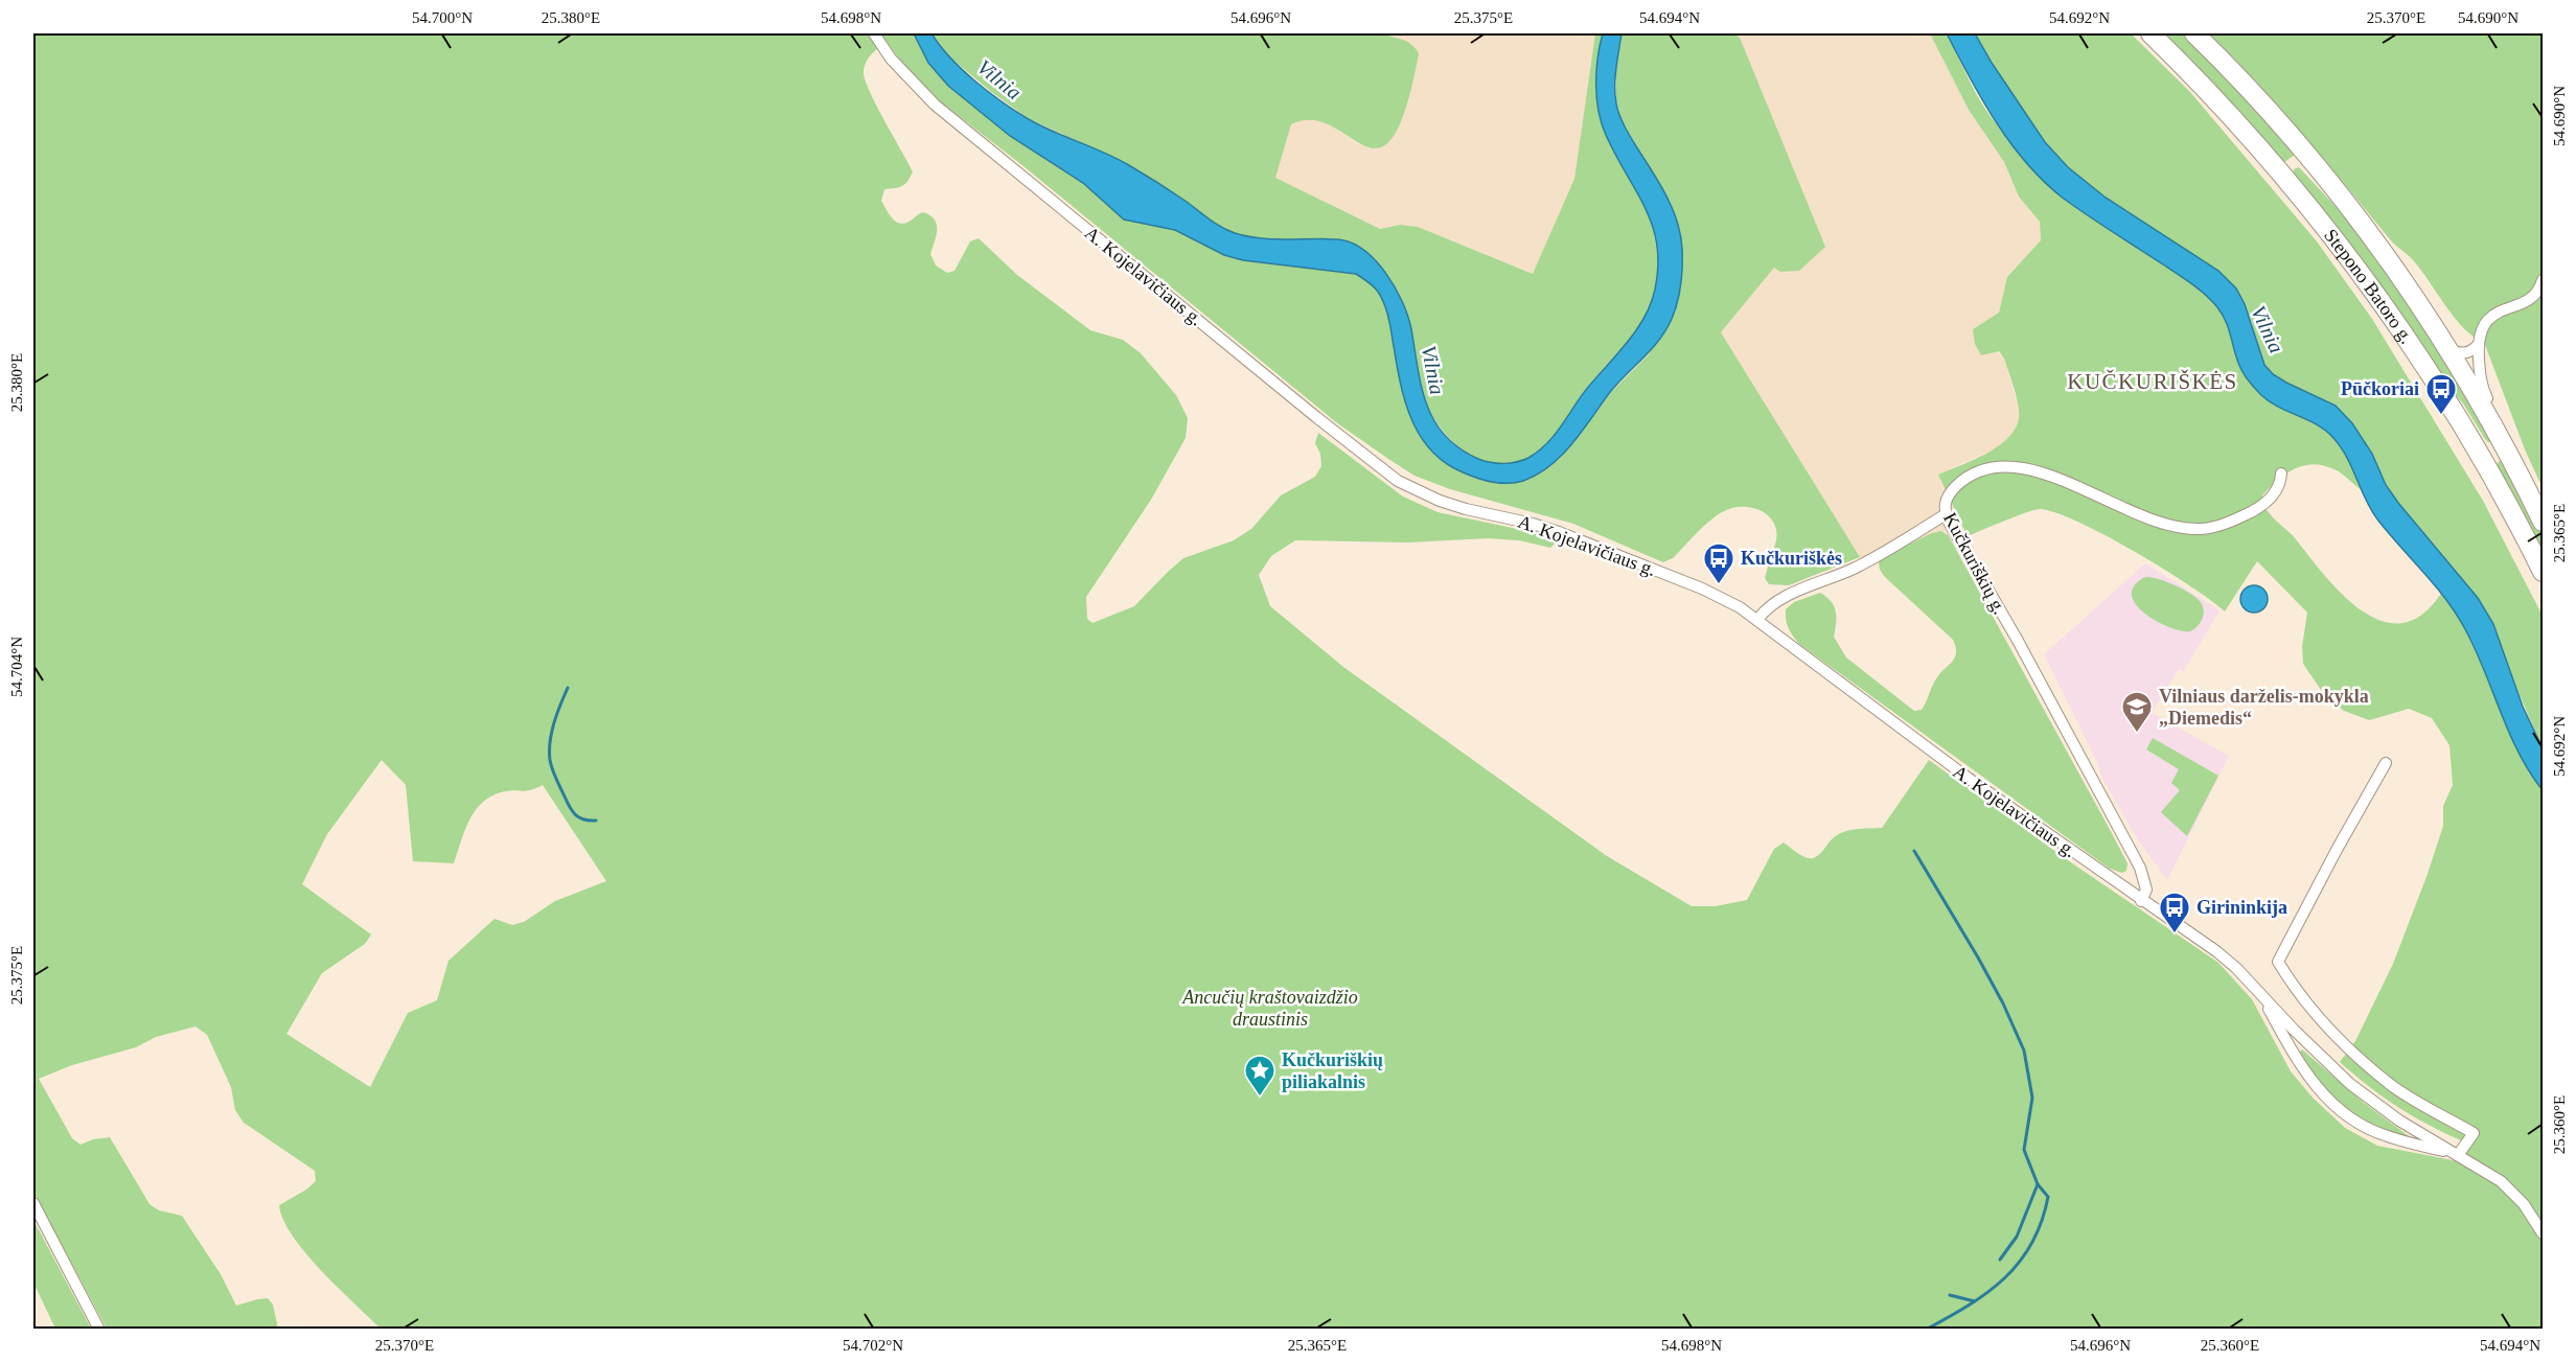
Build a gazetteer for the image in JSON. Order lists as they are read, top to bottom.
{
  "streets": {
    "main road": ["Stepono Batoro g."],
    "street": ["A. Kojelavičiaus g.", "Kučkuriškių g."]
  },
  "crossings": [
    ["A. Kojelavičiaus g.", "Kučkuriškių g."]
  ],
  "districts": ["KUČKURIŠKĖS"],
  "water": ["Vilnia"],
  "parks": ["Ancučių kraštovaizdžio draustinis"],
  "places": {
    "bus stop": ["Pūčkoriai", "Kučkuriškės", "Girininkija"],
    "school or university": ["Vilniaus darželis-mokykla „Diemedis“"],
    "place": ["Kučkuriškių piliakalnis"]
  },
  "coordinates": [
    "54.700°N",
    "25.380°E",
    "54.698°N",
    "54.696°N",
    "25.375°E",
    "54.694°N",
    "54.692°N",
    "25.370°E",
    "54.690°N",
    "25.365°E",
    "54.704°N",
    "25.360°E",
    "54.702°N"
  ]
}
